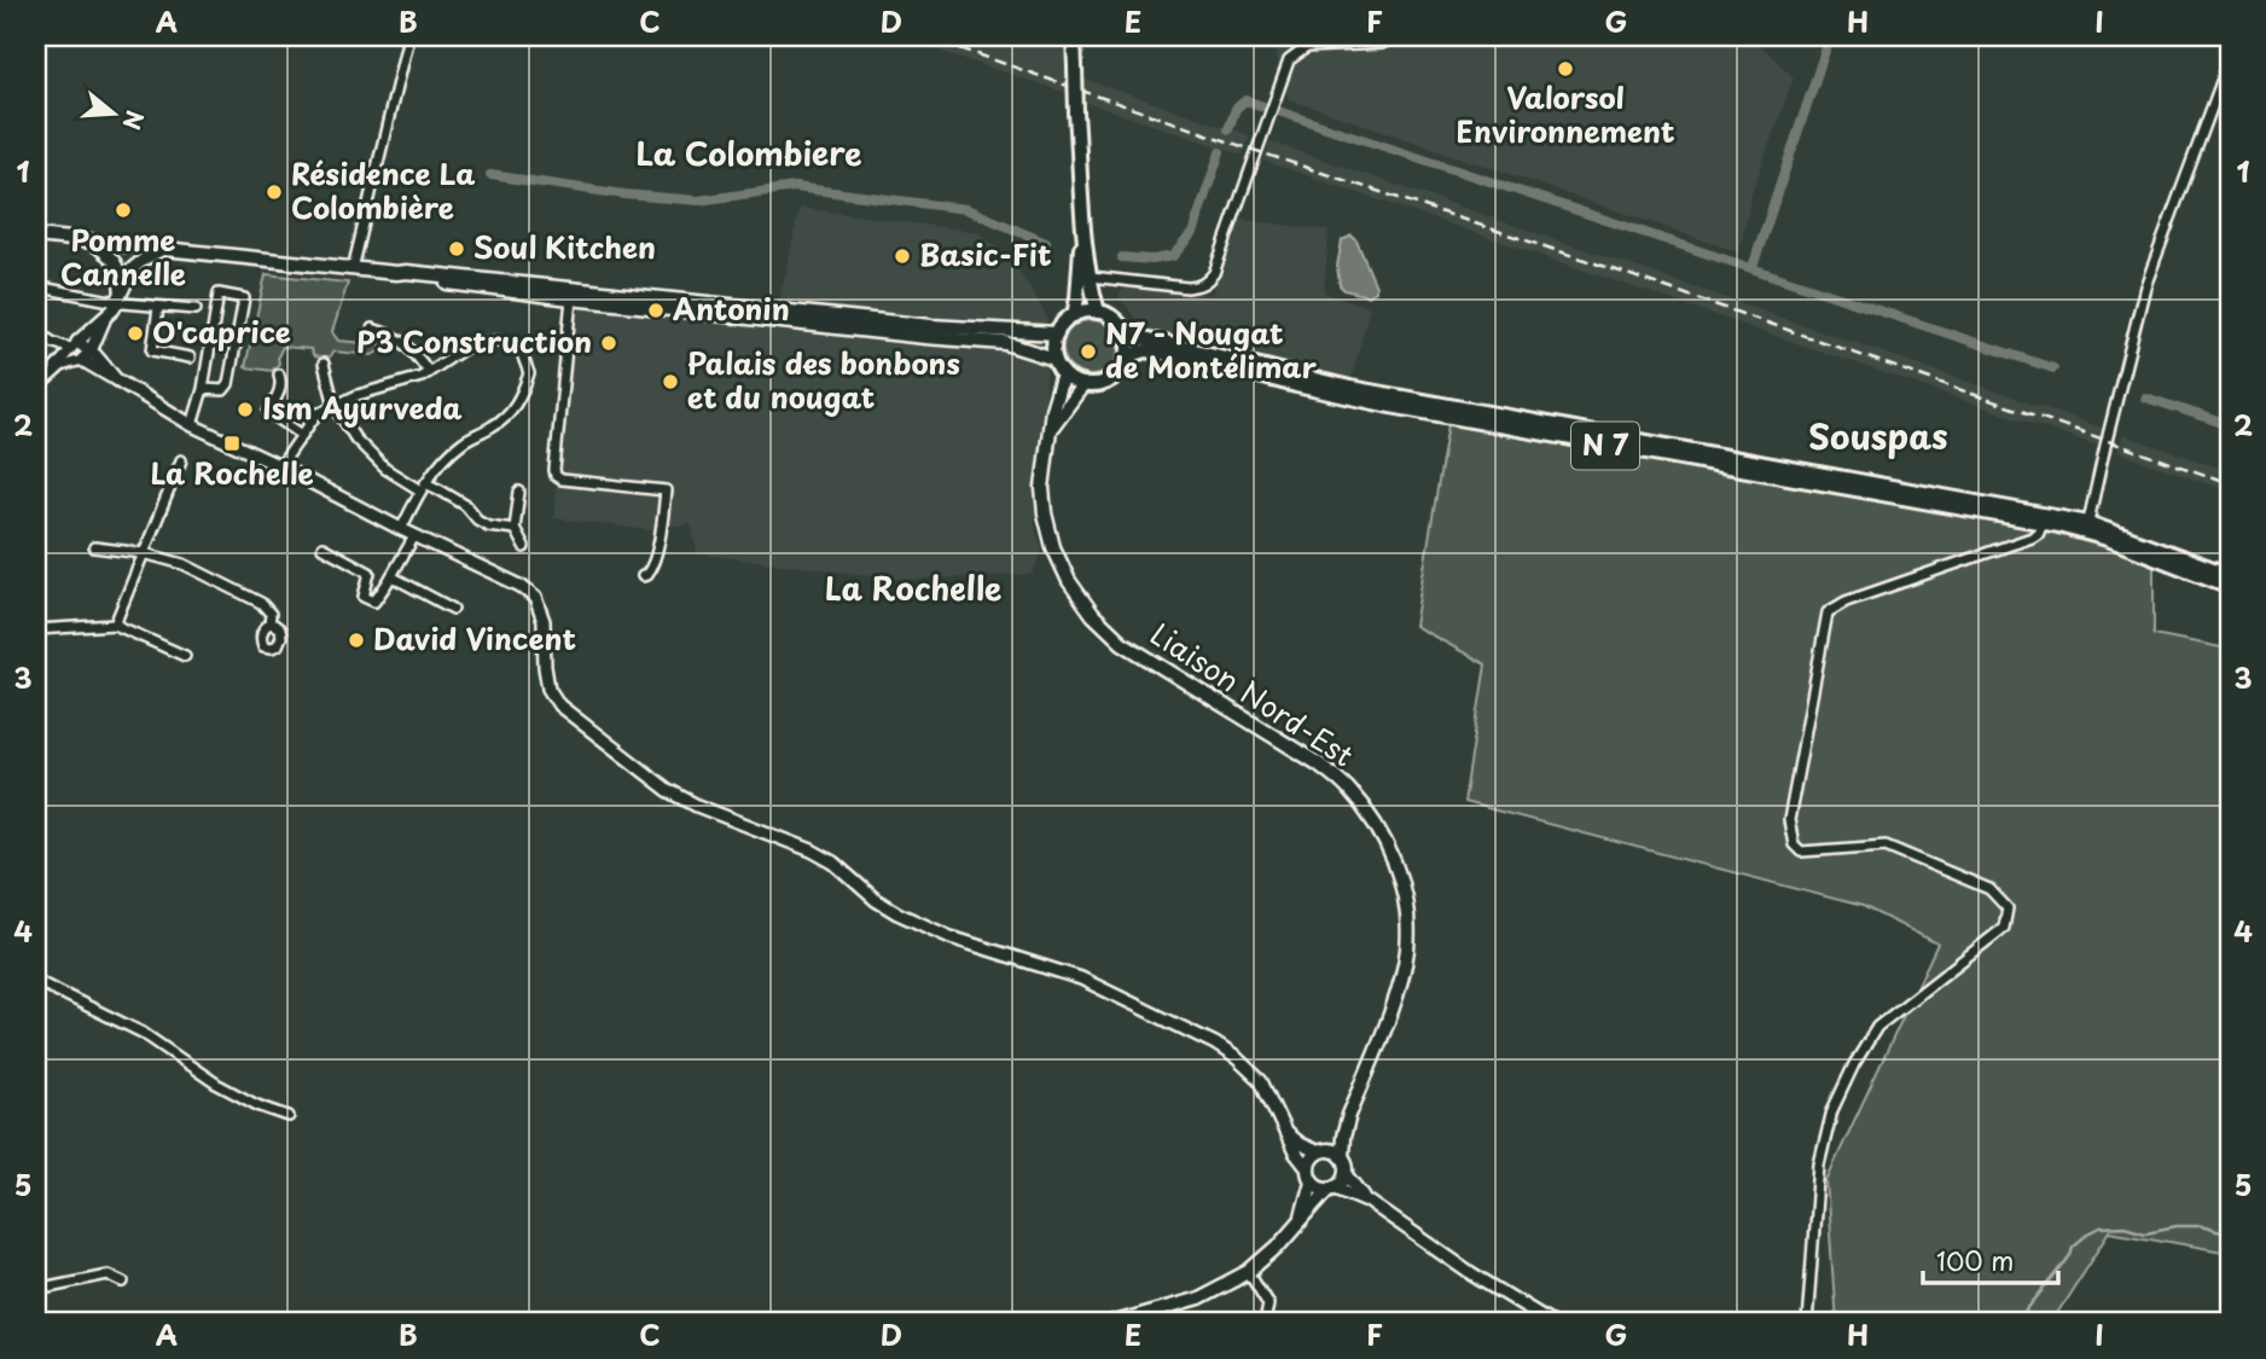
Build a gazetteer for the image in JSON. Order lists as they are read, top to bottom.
{
  "streets": {
    "main road": ["N 7", "Liaison Nord-Est"]
  },
  "crossings": [
    ["N 7", "Liaison Nord-Est"]
  ],
  "districts": ["La Colombiere", "Souspas", "La Rochelle"],
  "places": {
    "other": [
      "Valorsol Environnement",
      "Résidence La Colombière",
      "Pomme Cannelle",
      "Soul Kitchen",
      "Basic-Fit",
      "Antonin",
      "O'caprice",
      "P3 Construction",
      "N7 - Nougat de Montélimar",
      "Palais des bonbons et du nougat",
      "Ism Ayurveda",
      "David Vincent"
    ],
    "transit": ["La Rochelle"]
  },
  "scale_bar": "100 m",
  "north": "right",
  "grid": {
    "columns": [
      "A",
      "B",
      "C",
      "D",
      "E",
      "F",
      "G",
      "H",
      "I"
    ],
    "rows": [
      "1",
      "2",
      "3",
      "4",
      "5"
    ]
  }
}
